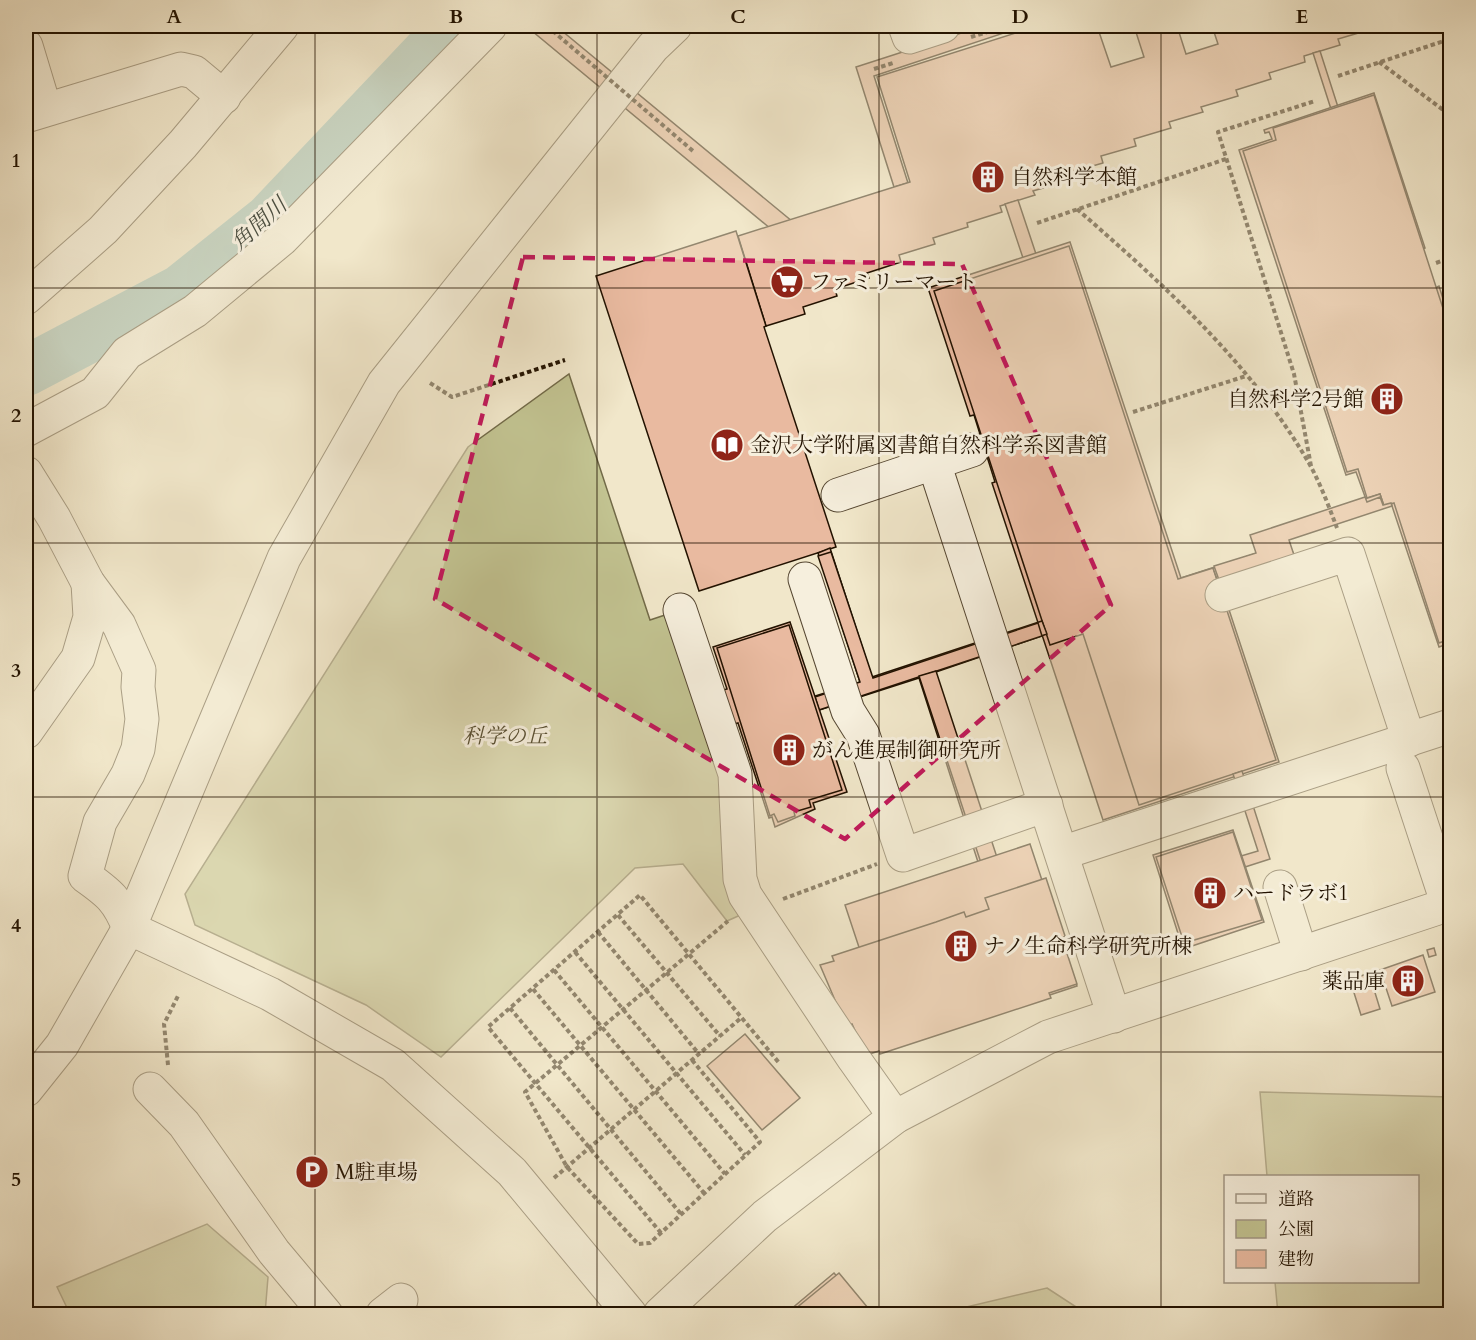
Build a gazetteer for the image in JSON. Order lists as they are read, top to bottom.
{
  "water": ["角間川"],
  "parks": ["科学の丘"],
  "places": {
    "building": [
      "自然科学本館",
      "自然科学2号館",
      "がん進展制御研究所",
      "ハードラボ1",
      "ナノ生命科学研究所棟",
      "薬品庫"
    ],
    "supermarket": ["ファミリーマート"],
    "library": ["金沢大学附属図書館自然科学系図書館"],
    "parking": ["M駐車場"]
  },
  "legend": ["道路", "公園", "建物"],
  "grid": {
    "columns": [
      "A",
      "B",
      "C",
      "D",
      "E"
    ],
    "rows": [
      "1",
      "2",
      "3",
      "4",
      "5"
    ]
  }
}
